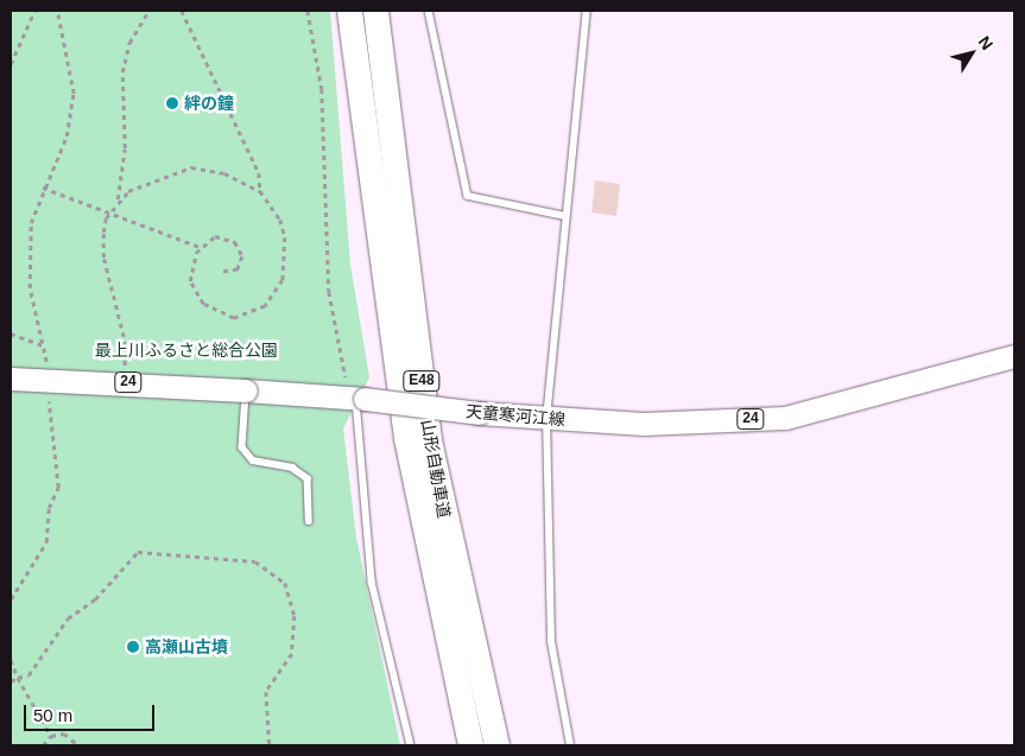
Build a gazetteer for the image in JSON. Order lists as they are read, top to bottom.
{
  "streets": {
    "highway": ["E48", "山形自動車道"],
    "main road": ["24", "天童寒河江線"]
  },
  "parks": ["最上川ふるさと総合公園"],
  "places": ["絆の鐘", "高瀬山古墳"],
  "scale_bar": "50 m",
  "north": "top right"
}
